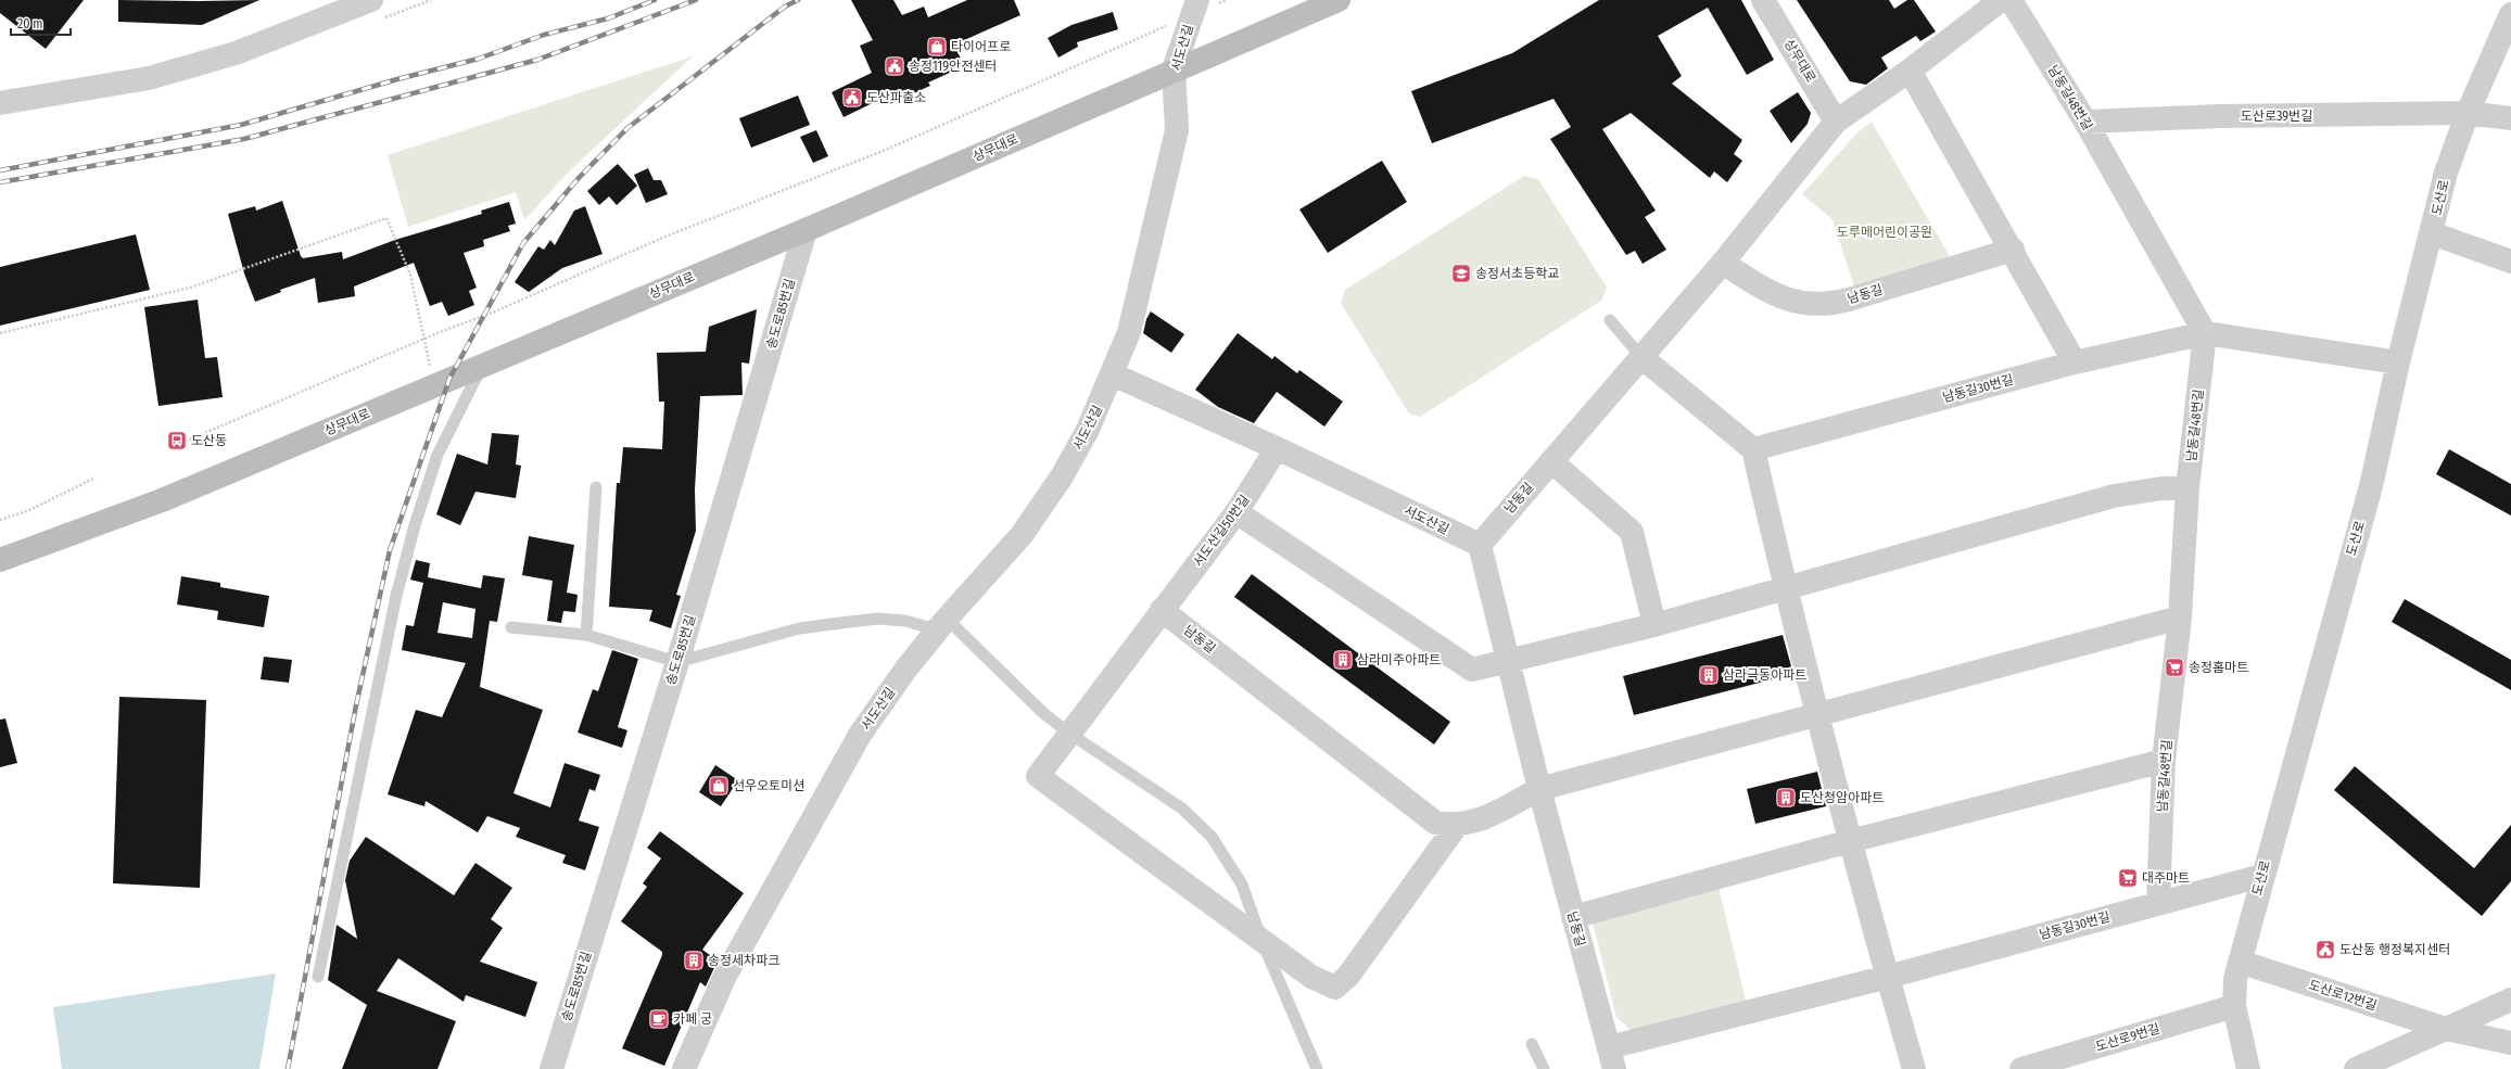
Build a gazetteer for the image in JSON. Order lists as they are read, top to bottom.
{
  "streets": {
    "main road": ["상무대로"],
    "street": [
      "서도산길",
      "남동길48번길",
      "도산로39번길",
      "도산로",
      "남동길",
      "송도로85번길",
      "남동길30번길",
      "서도산길50번길",
      "도산로12번길",
      "도산로9번길"
    ]
  },
  "crossings": [
    ["서도산길", "상무대로"],
    ["서도산길", "남동길"],
    ["서도산길", "서도산길50번길"],
    ["상무대로", "남동길"],
    ["상무대로", "송도로85번길"],
    ["남동길48번길", "도산로39번길"],
    ["남동길48번길", "남동길30번길"],
    ["도산로39번길", "도산로"],
    ["도산로", "남동길30번길"],
    ["도산로", "도산로12번길"],
    ["도산로", "도산로9번길"],
    ["남동길", "남동길30번길"],
    ["남동길", "서도산길50번길"]
  ],
  "parks": ["도루메어린이공원"],
  "places": {
    "shop": ["타이어프로", "선우오토미션"],
    "public building": ["송정119안전센터", "도산파출소", "도산동 행정복지센터"],
    "school or university": ["송정서초등학교"],
    "bus stop": ["도산동"],
    "building": [
      "삼라미주아파트",
      "삼라극동아파트",
      "도산청암아파트",
      "송정세차파크"
    ],
    "supermarket": ["송정홈마트", "대주마트"],
    "cafe": ["카페 궁"]
  },
  "scale_bar": "20 m"
}
